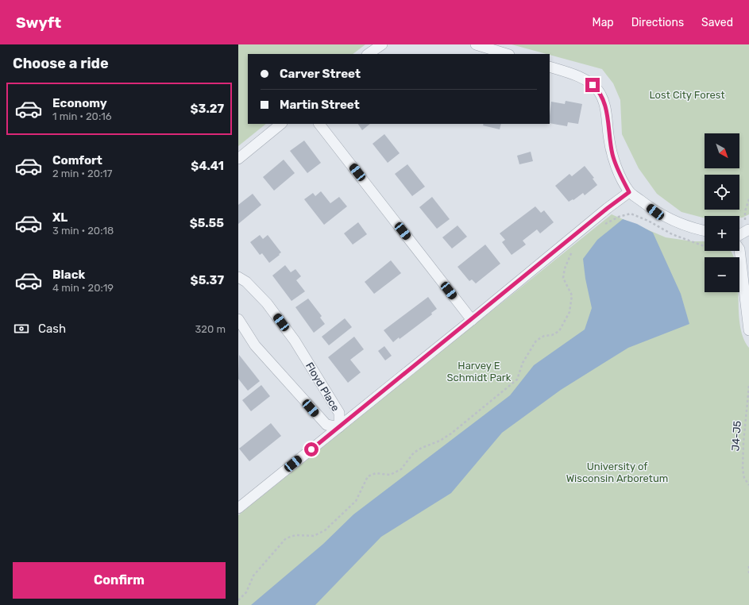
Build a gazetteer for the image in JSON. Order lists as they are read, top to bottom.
{
  "streets": {
    "street": ["Floyd Place"],
    "path": ["J4-J5"]
  },
  "parks": ["Lost City Forest", "Harvey E Schmidt Park", "University of Wisconsin Arboretum"],
  "north": "bottom right",
  "page": {
    "header": "Swyft",
    "nav": ["Map", "Directions", "Saved"],
    "heading": "Choose a ride",
    "banner": ["Carver Street", "Martin Street"],
    "list": [
      {
        "name": "Economy",
        "note": "1 min · 20:16",
        "value": "$3.27"
      },
      {
        "name": "Comfort",
        "note": "2 min · 20:17",
        "value": "$4.41"
      },
      {
        "name": "XL",
        "note": "3 min · 20:18",
        "value": "$5.55"
      },
      {
        "name": "Black",
        "note": "4 min · 20:19",
        "value": "$5.37"
      }
    ],
    "map_buttons": ["+", "−"],
    "pay": ["Cash", "320 m"],
    "buttons": "Confirm"
  }
}
